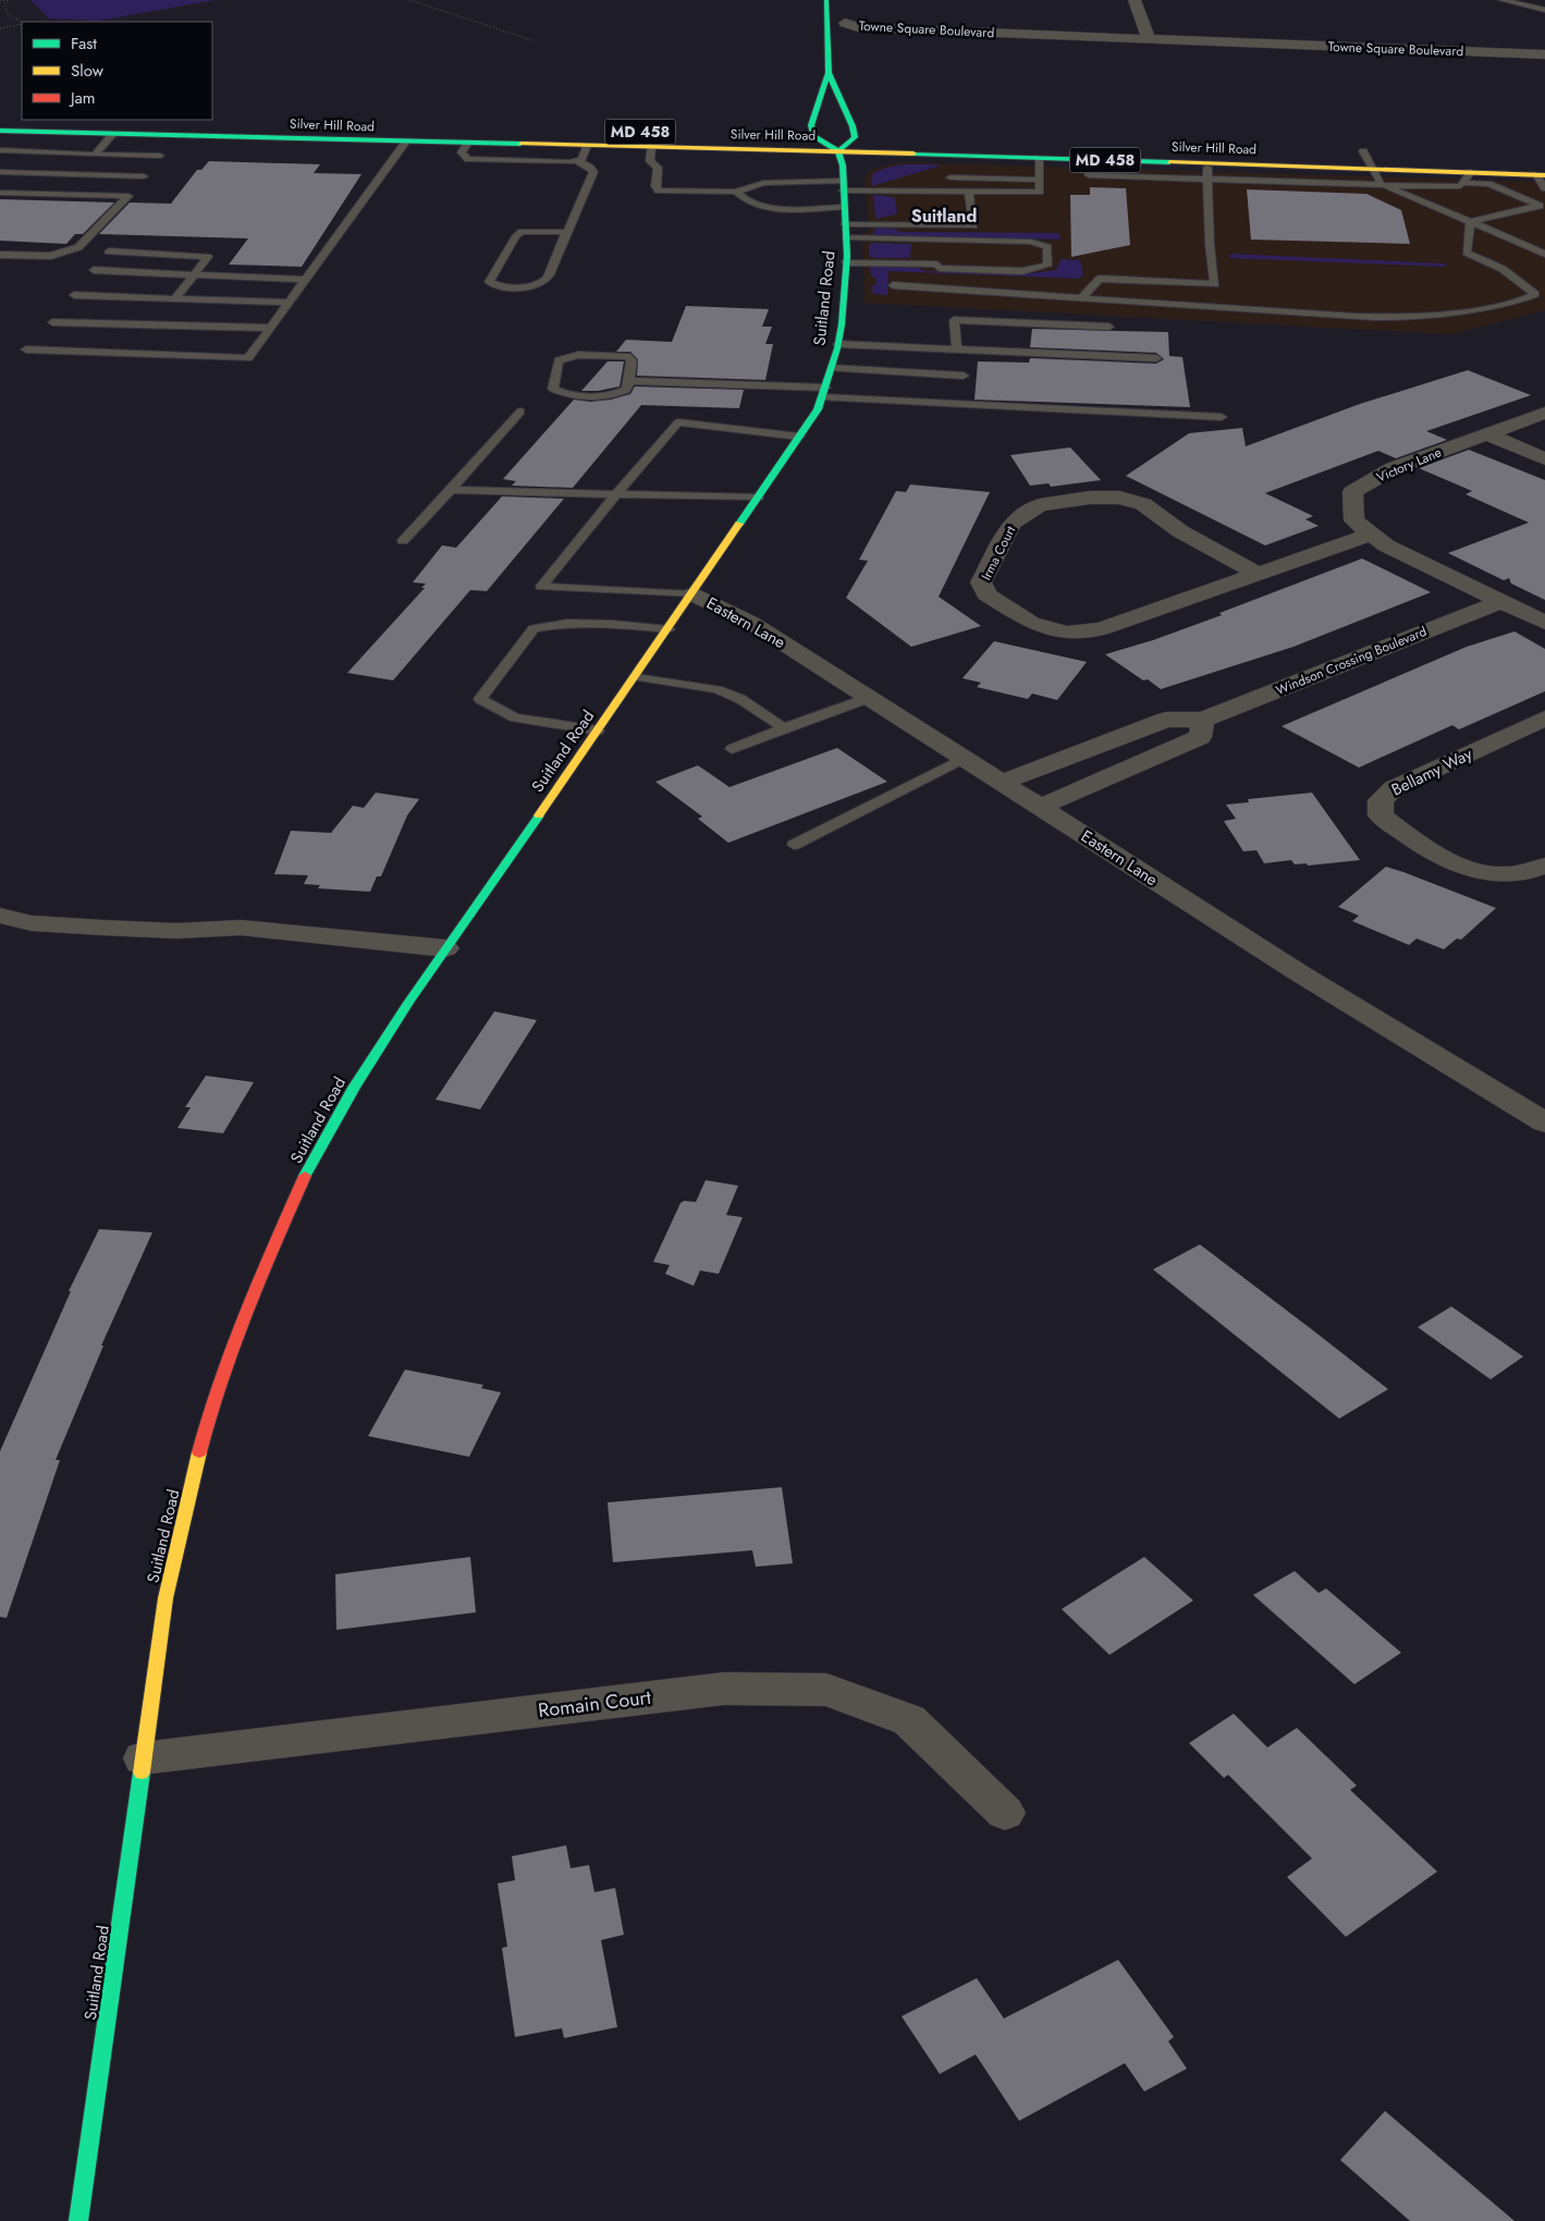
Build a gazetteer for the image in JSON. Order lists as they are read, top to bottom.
{
  "streets": {
    "main road": ["Silver Hill Road", "MD 458", "Suitland Road"],
    "street": [
      "Towne Square Boulevard",
      "Victory Lane",
      "Irma Court",
      "Eastern Lane",
      "Windson Crossing Boulevard",
      "Bellamy Way",
      "Romain Court"
    ]
  },
  "crossings": [
    ["Silver Hill Road", "Suitland Road"],
    ["Suitland Road", "Eastern Lane"],
    ["Suitland Road", "Romain Court"],
    ["Victory Lane", "Irma Court"],
    ["Victory Lane", "Windson Crossing Boulevard"],
    ["Eastern Lane", "Windson Crossing Boulevard"]
  ],
  "districts": ["Suitland"],
  "legend": ["Fast", "Slow", "Jam"]
}
